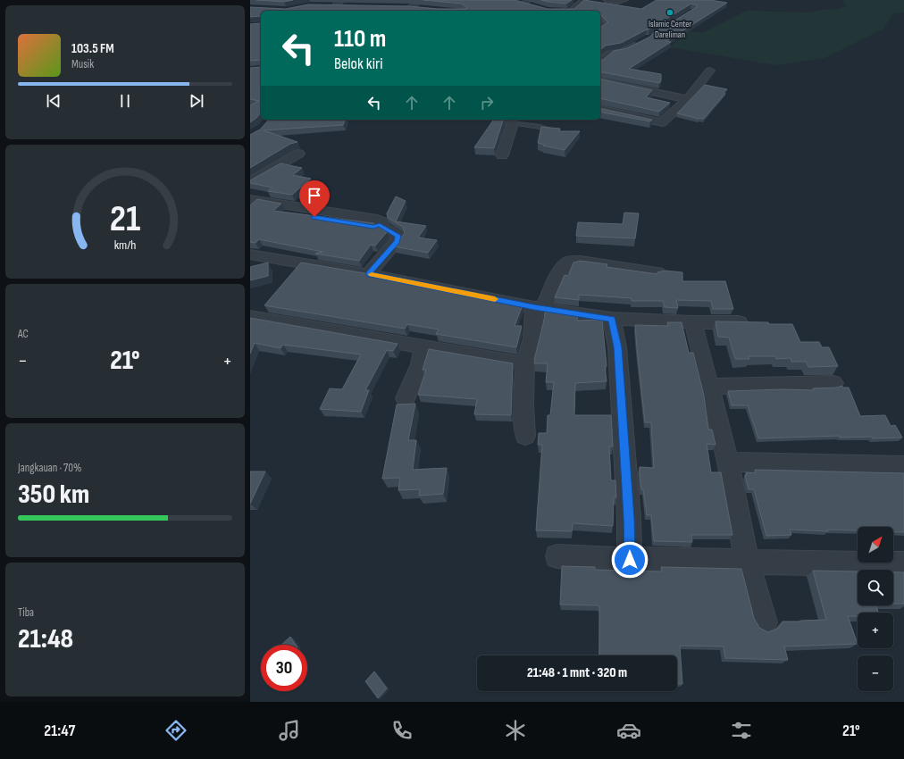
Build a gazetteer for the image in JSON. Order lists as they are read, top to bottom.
{
  "places": ["Islamic Center Dareliman"],
  "north": "top right",
  "page": {
    "turn": ["110 m", "Belok kiri"],
    "song": ["103.5 FM", "Musik"],
    "tile": [
      "AC",
      ["Jangkauan · 70%", "350 km"],
      ["Tiba", "21:48"]
    ],
    "heat": ["−", "21°", "+"],
    "map_buttons": ["+", "−"],
    "limit": "30",
    "trip": "21:48 · 1 mnt · 320 m",
    "tabs": ["21:47", "21°"],
    "gauge": ["21", "km/h"]
  }
}
